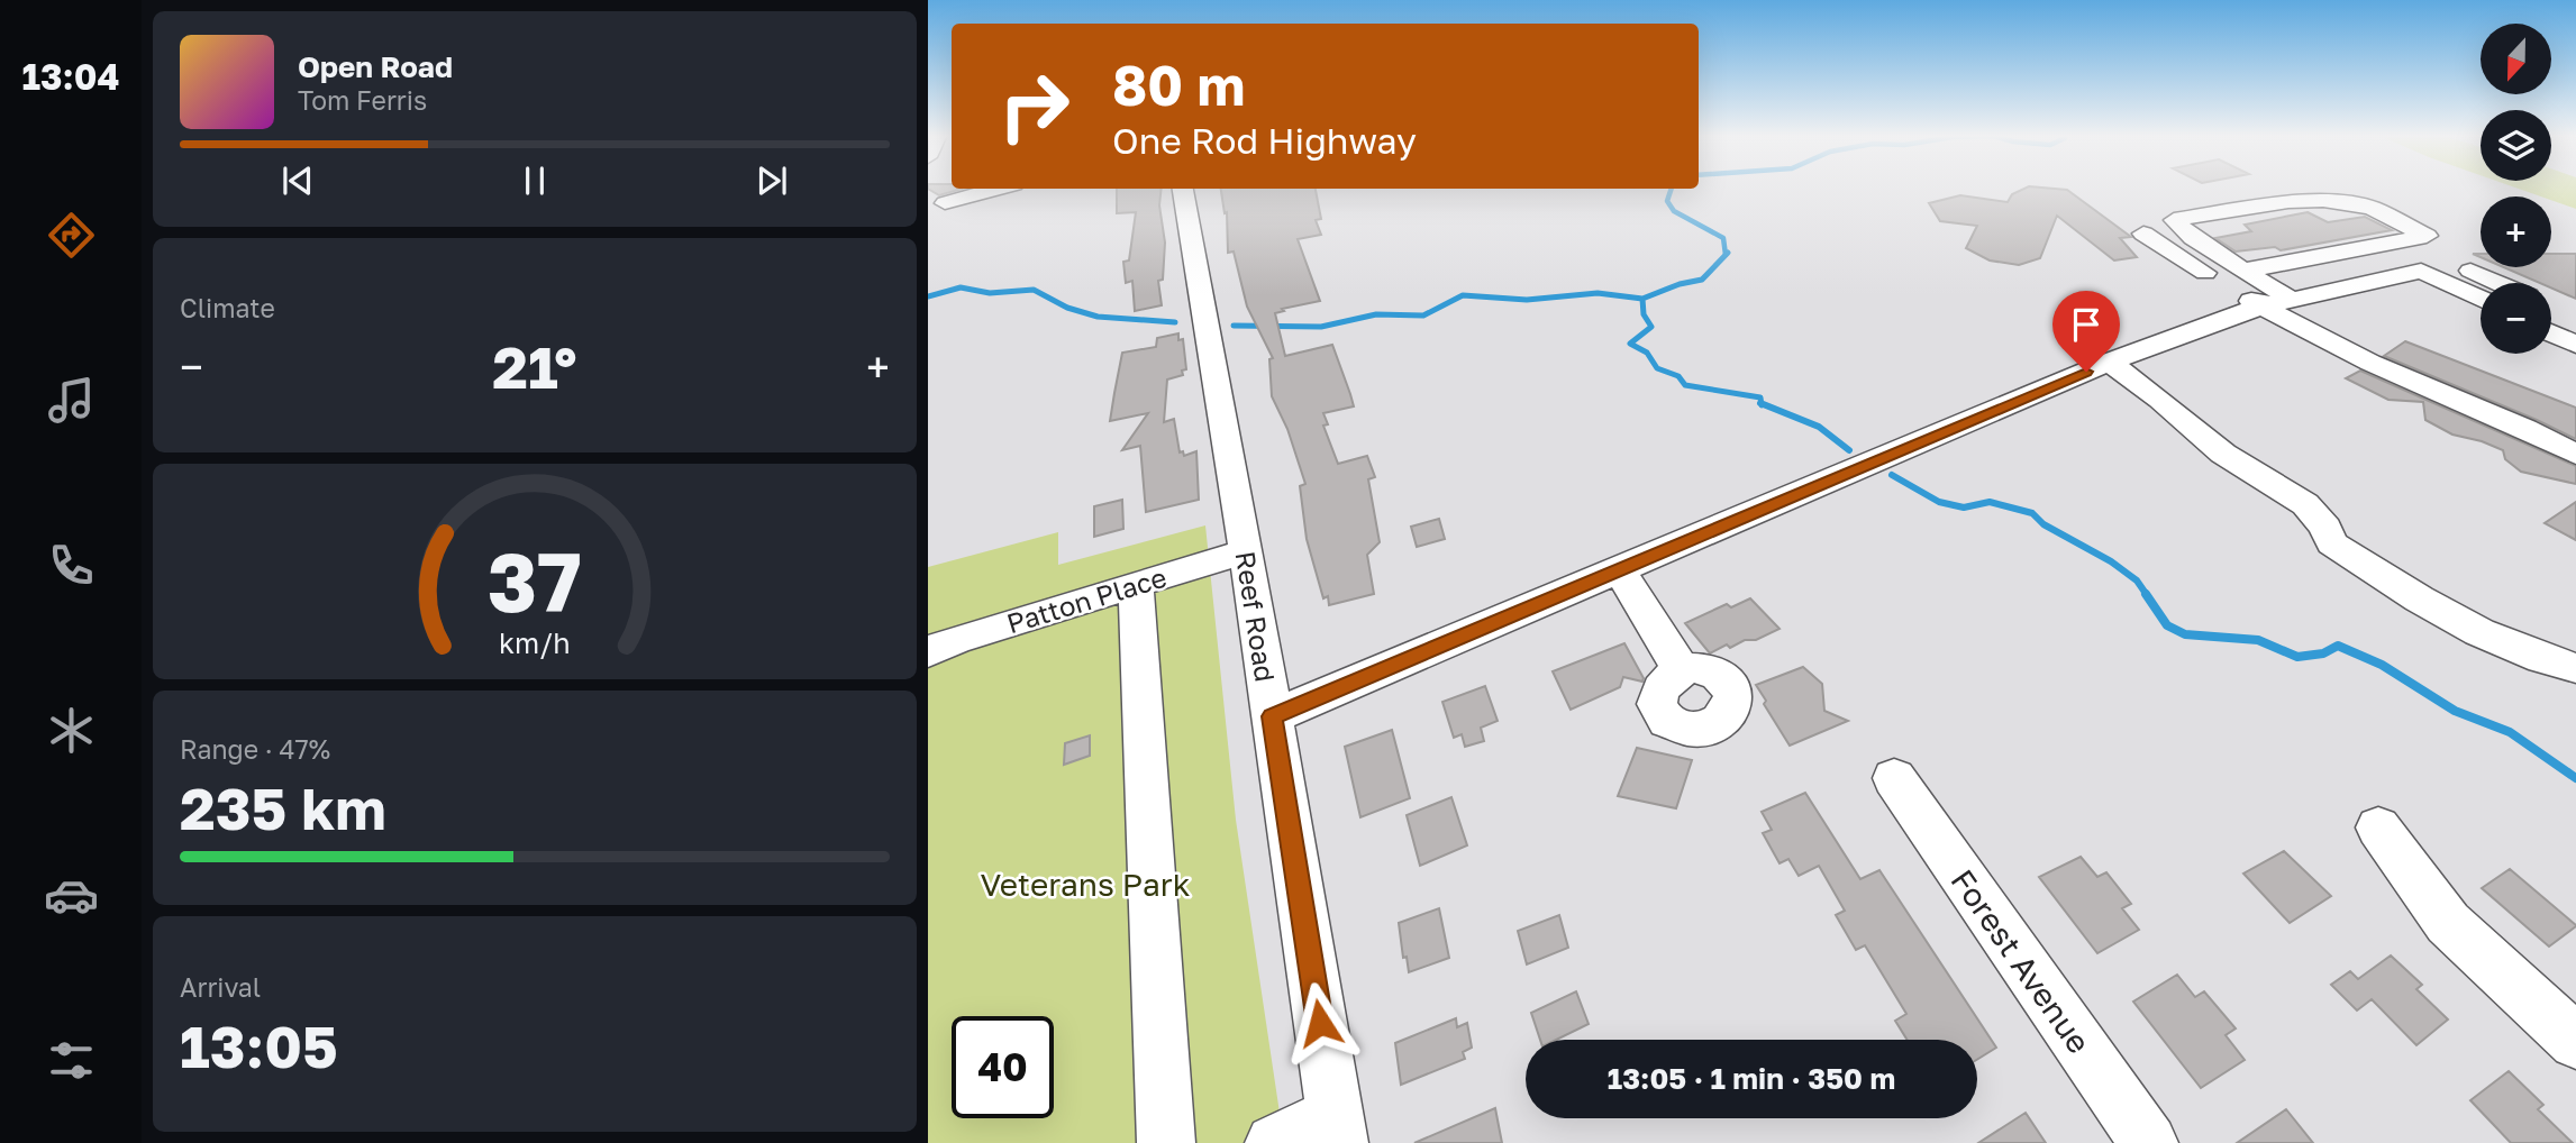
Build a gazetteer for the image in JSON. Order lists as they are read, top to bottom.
{
  "streets": {
    "street": ["Patton Place", "Reef Road", "Forest Avenue"]
  },
  "crossings": [
    ["Patton Place", "Reef Road"]
  ],
  "parks": ["Veterans Park"],
  "north": "bottom",
  "page": {
    "tabs": "13:04",
    "map_buttons": ["+", "−"],
    "turn": ["80 m", "One Rod Highway"],
    "song": ["Open Road", "Tom Ferris"],
    "tile": [
      "Climate",
      ["Range · 47%", "235 km"],
      ["Arrival", "13:05"]
    ],
    "heat": ["−", "21°", "+"],
    "limit": "40",
    "trip": "13:05 · 1 min · 350 m",
    "gauge": ["37", "km/h"]
  }
}
